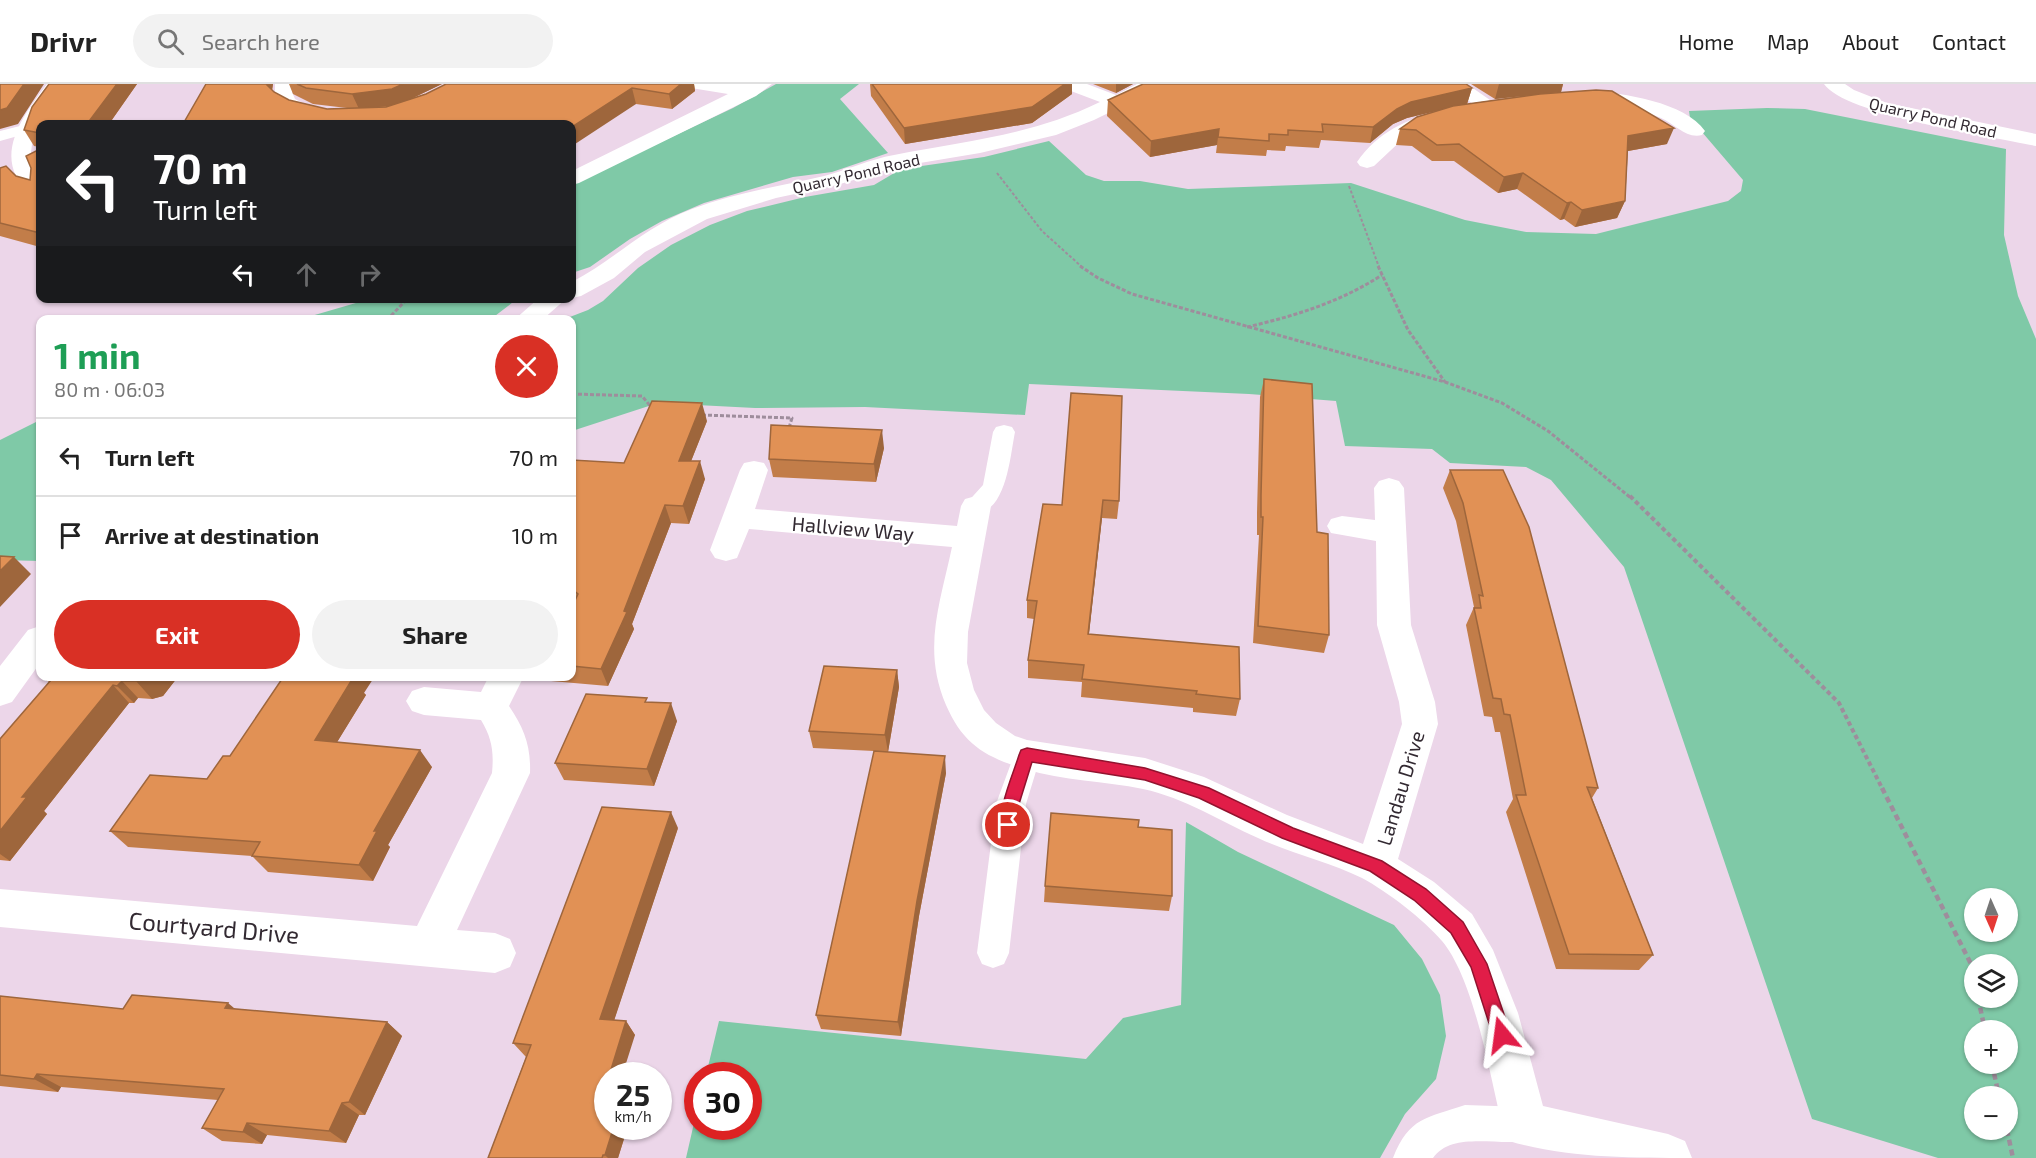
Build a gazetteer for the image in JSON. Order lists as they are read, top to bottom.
{
  "streets": {
    "street": [
      "Quarry Pond Road",
      "Hallview Way",
      "Landau Drive",
      "Courtyard Drive"
    ]
  },
  "north": "bottom",
  "page": {
    "header": "Drivr",
    "search": "Search here",
    "nav": [
      "Home",
      "Map",
      "About",
      "Contact"
    ],
    "turn": ["70 m", "Turn left"],
    "heading": ["1 min", "80 m · 06:03"],
    "list": [
      {
        "name": "Turn left",
        "value": "70 m"
      },
      {
        "name": "Arrive at destination",
        "value": "10 m"
      }
    ],
    "buttons": ["Exit", "Share"],
    "map_buttons": ["+", "−"],
    "speed": "25 km/h",
    "limit": "30"
  }
}
